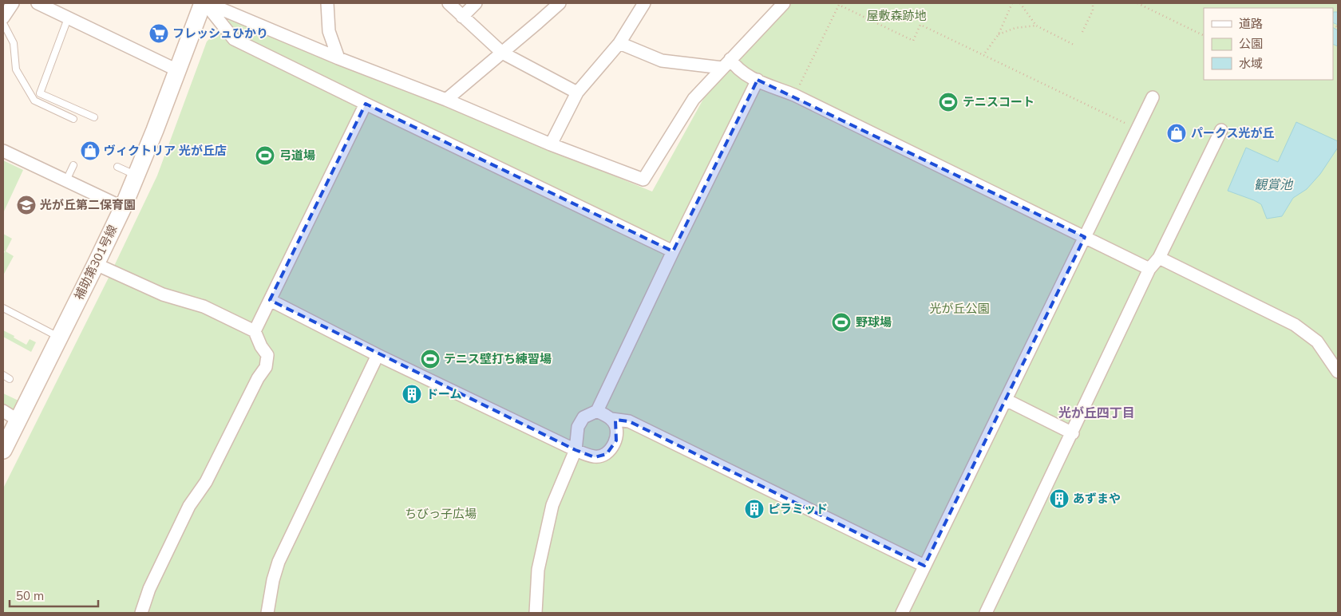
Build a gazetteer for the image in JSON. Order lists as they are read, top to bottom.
{
  "streets": {
    "street": ["補助第301号線"]
  },
  "districts": ["光が丘四丁目"],
  "water": ["観賞池"],
  "parks": ["屋敷森跡地", "光が丘公園", "ちびっ子広場"],
  "places": {
    "supermarket": ["フレッシュひかり"],
    "sports": [
      "テニスコート",
      "弓道場",
      "野球場",
      "テニス壁打ち練習場"
    ],
    "shop": ["パークス光が丘", "ヴィクトリア 光が丘店"],
    "school or university": ["光が丘第二保育園"],
    "building": ["ドーム", "あずまや", "ピラミッド"]
  },
  "legend": ["道路", "公園", "水域"],
  "scale_bar": "50 m"
}
